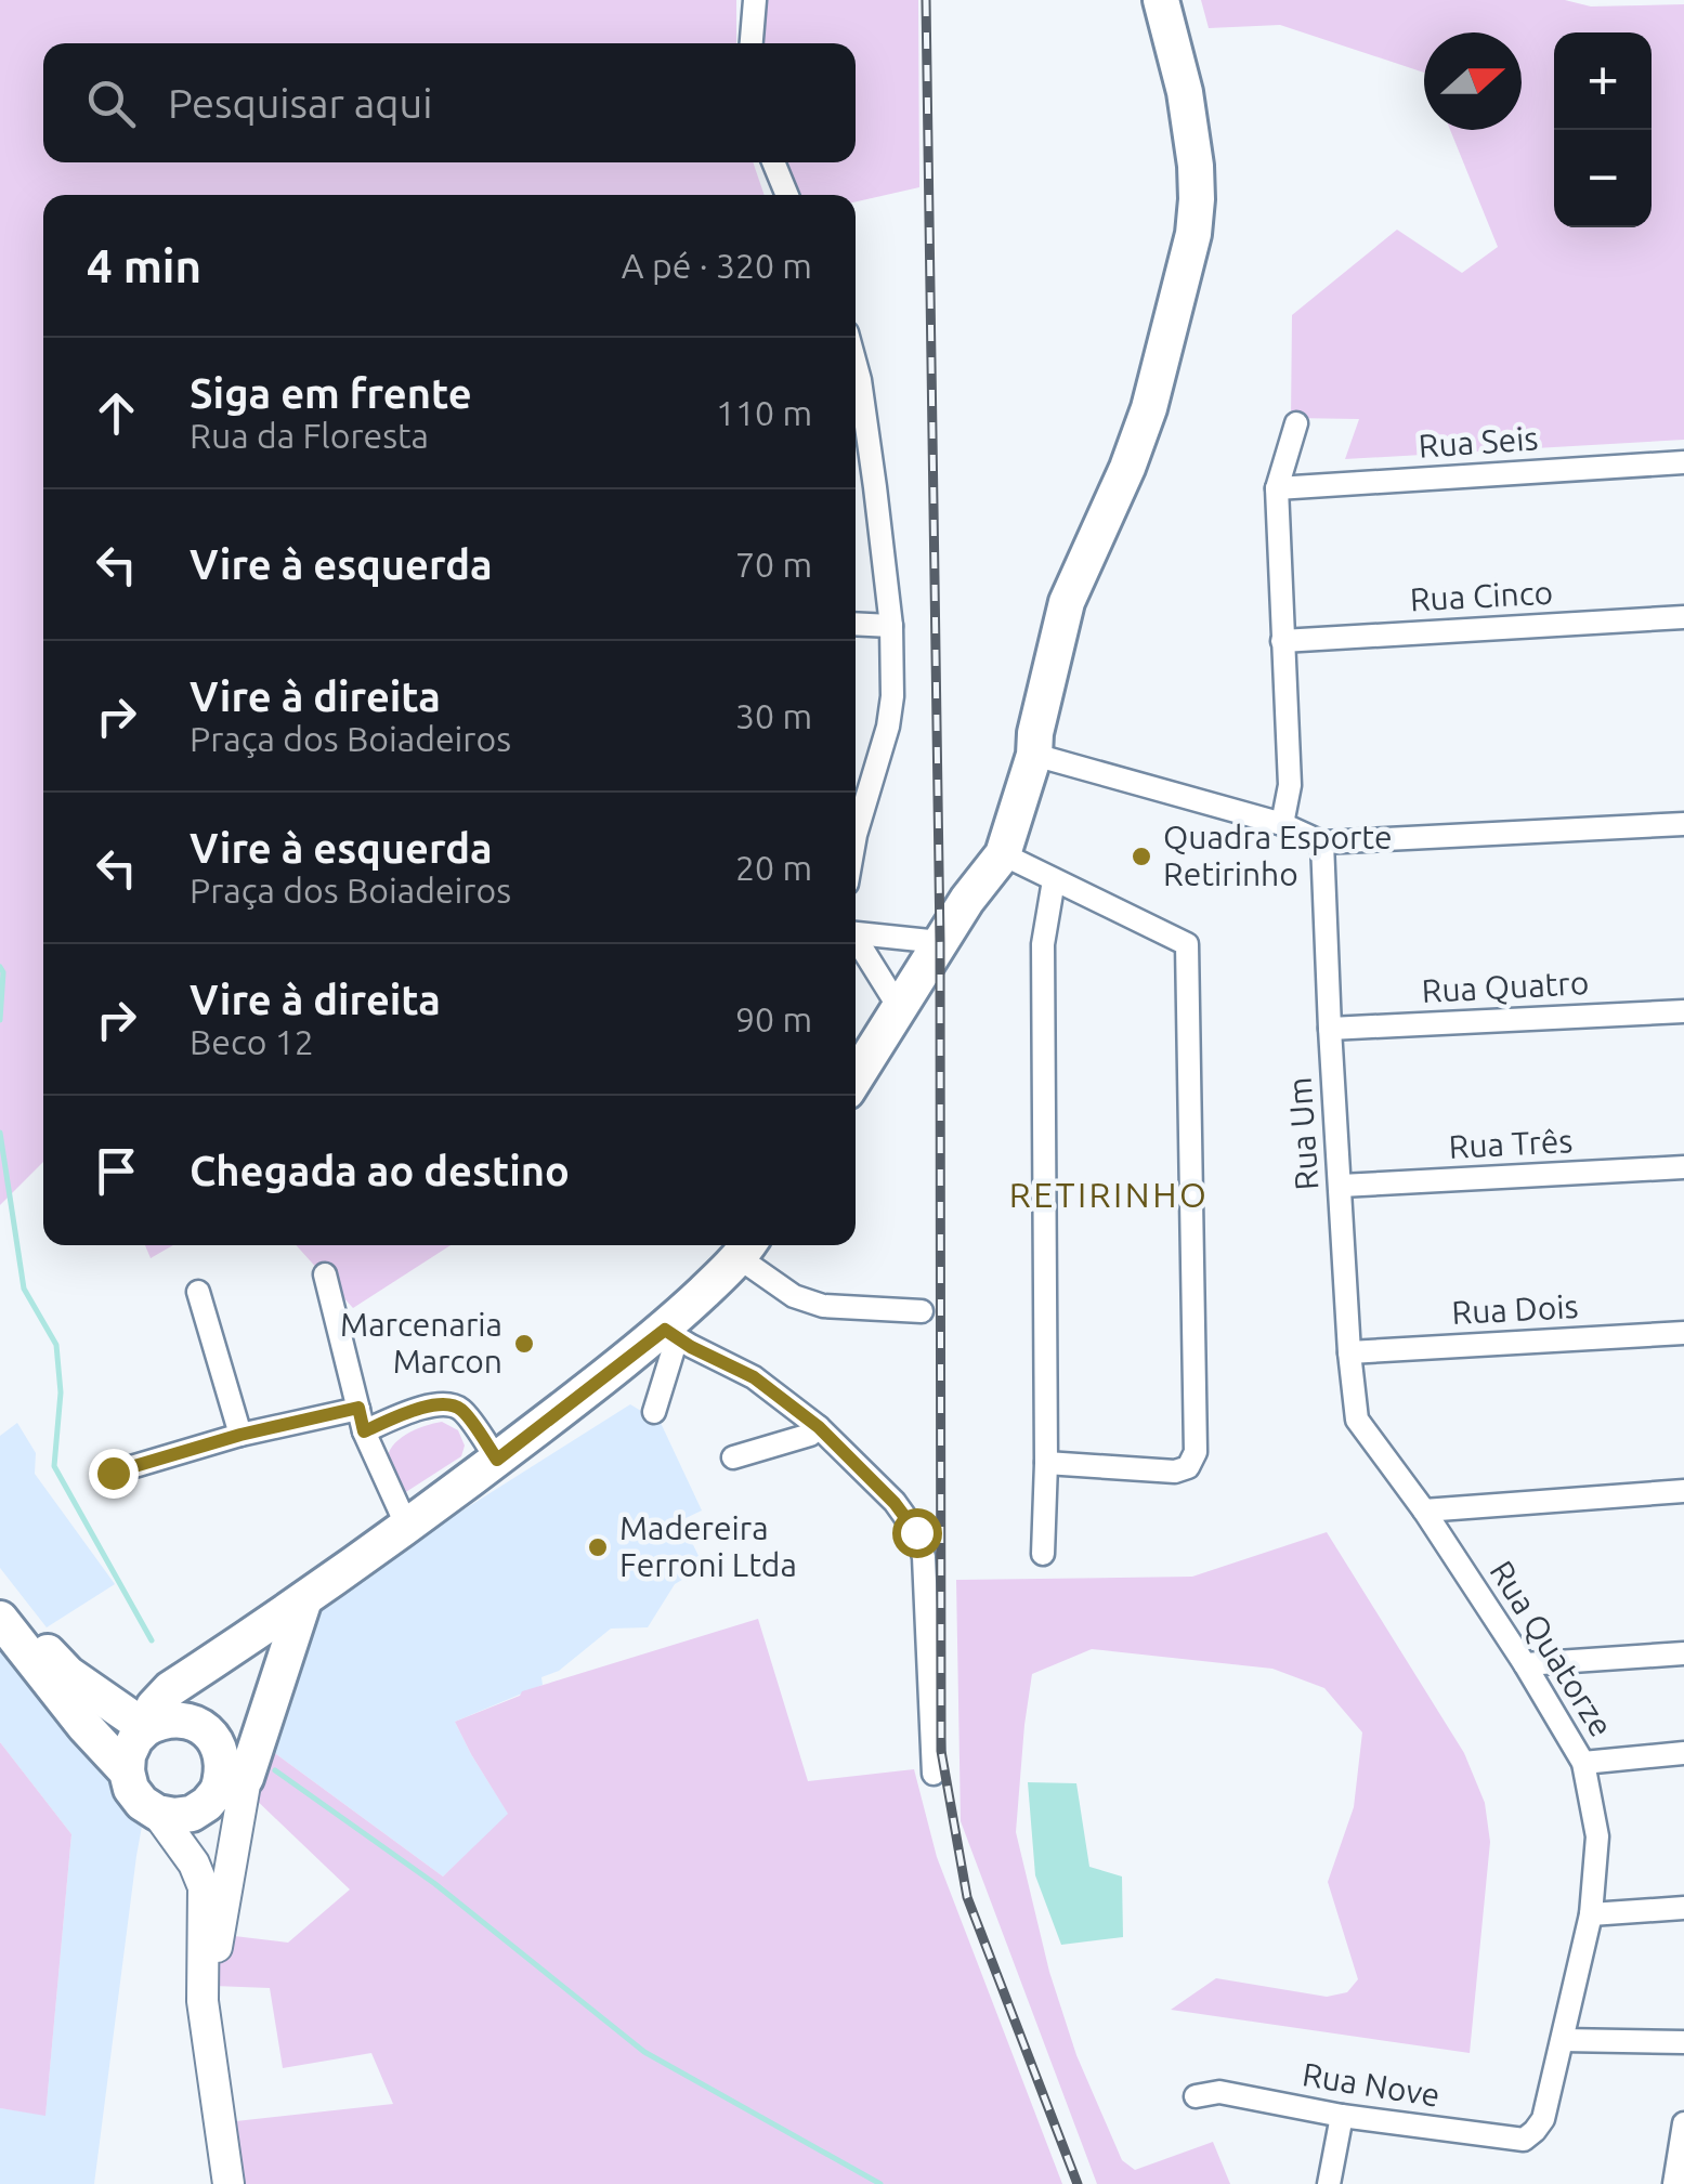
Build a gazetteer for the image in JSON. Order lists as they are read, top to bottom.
{
  "streets": {
    "street": [
      "Rua Seis",
      "Rua Cinco",
      "Rua Quatro",
      "Rua Um",
      "Rua Três",
      "Rua Dois",
      "Rua Quatorze",
      "Rua Nove"
    ]
  },
  "crossings": [
    ["Rua Quatro", "Rua Um"],
    ["Rua Um", "Rua Três"],
    ["Rua Um", "Rua Dois"],
    ["Rua Um", "Rua Quatorze"],
    ["Rua Quatorze", "Rua Nove"]
  ],
  "districts": ["RETIRINHO"],
  "places": ["Quadra Esporte Retirinho", "Marcenaria Marcon", "Madereira Ferroni Ltda"],
  "north": "right",
  "page": {
    "map_buttons": ["+", "−"],
    "search": "Pesquisar aqui",
    "heading": ["4 min", "A pé · 320 m"],
    "list": [
      ["Siga em frente", "Rua da Floresta", "110 m"],
      ["Vire à esquerda", "70 m"],
      ["Vire à direita", "Praça dos Boiadeiros", "30 m"],
      ["Vire à esquerda", "Praça dos Boiadeiros", "20 m"],
      ["Vire à direita", "Beco 12", "90 m"],
      "Chegada ao destino"
    ]
  }
}
